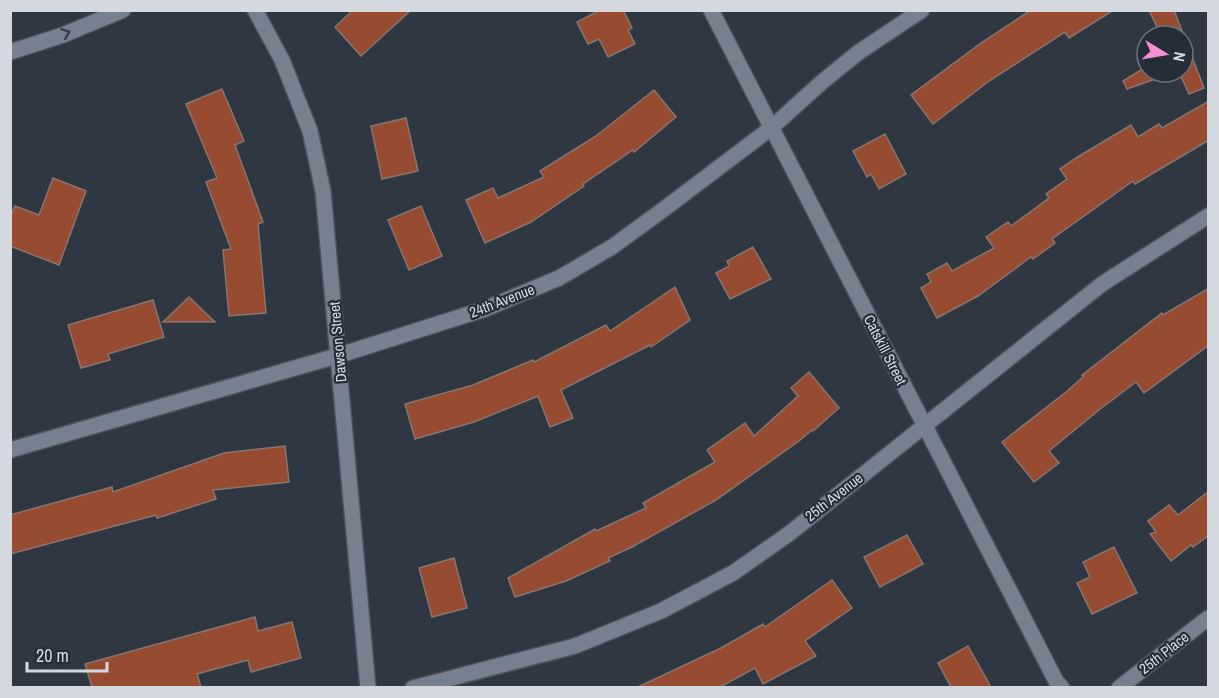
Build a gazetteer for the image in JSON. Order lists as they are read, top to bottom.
{
  "streets": {
    "street": [
      "24th Avenue",
      "Dawson Street",
      "Catskill Street",
      "25th Avenue",
      "25th Place"
    ]
  },
  "crossings": [
    ["24th Avenue", "Dawson Street"],
    ["24th Avenue", "Catskill Street"],
    ["Catskill Street", "25th Avenue"]
  ],
  "scale_bar": "20 m",
  "north": "right"
}
